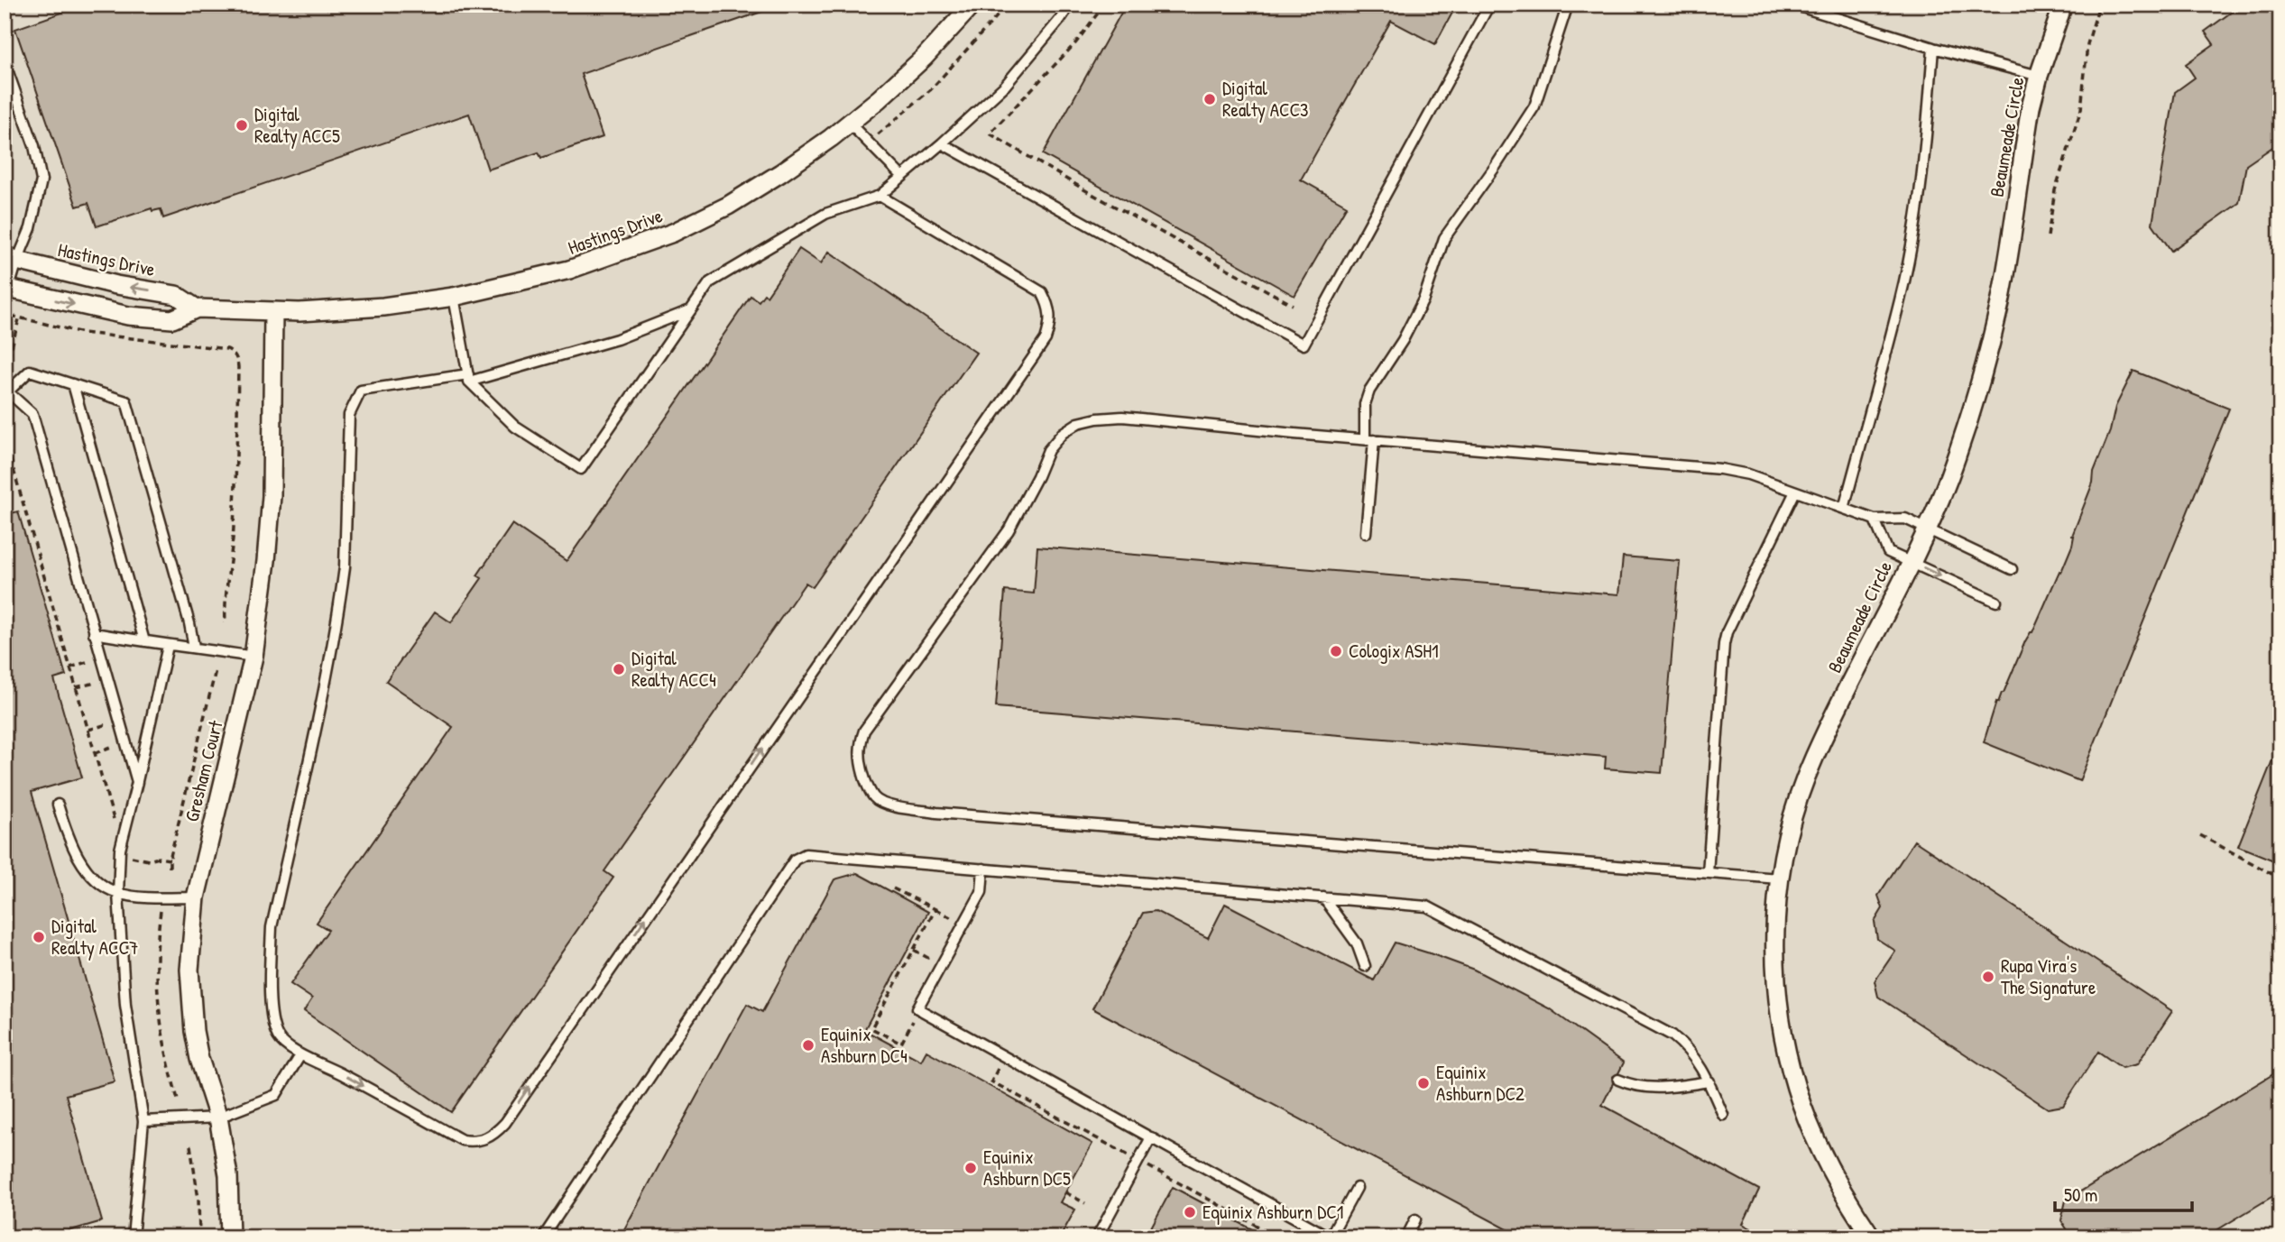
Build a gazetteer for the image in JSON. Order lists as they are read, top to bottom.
{
  "streets": {
    "street": ["Beaumeade Circle", "Hastings Drive", "Gresham Court"]
  },
  "crossings": [
    ["Hastings Drive", "Gresham Court"]
  ],
  "places": [
    "Digital Realty ACC3",
    "Digital Realty ACC5",
    "Cologix ASH1",
    "Digital Realty ACC4",
    "Digital Realty ACC7",
    "Rupa Vira's The Signature",
    "Equinix Ashburn DC4",
    "Equinix Ashburn DC2",
    "Equinix Ashburn DC5",
    "Equinix Ashburn DC1"
  ],
  "scale_bar": "50 m"
}
